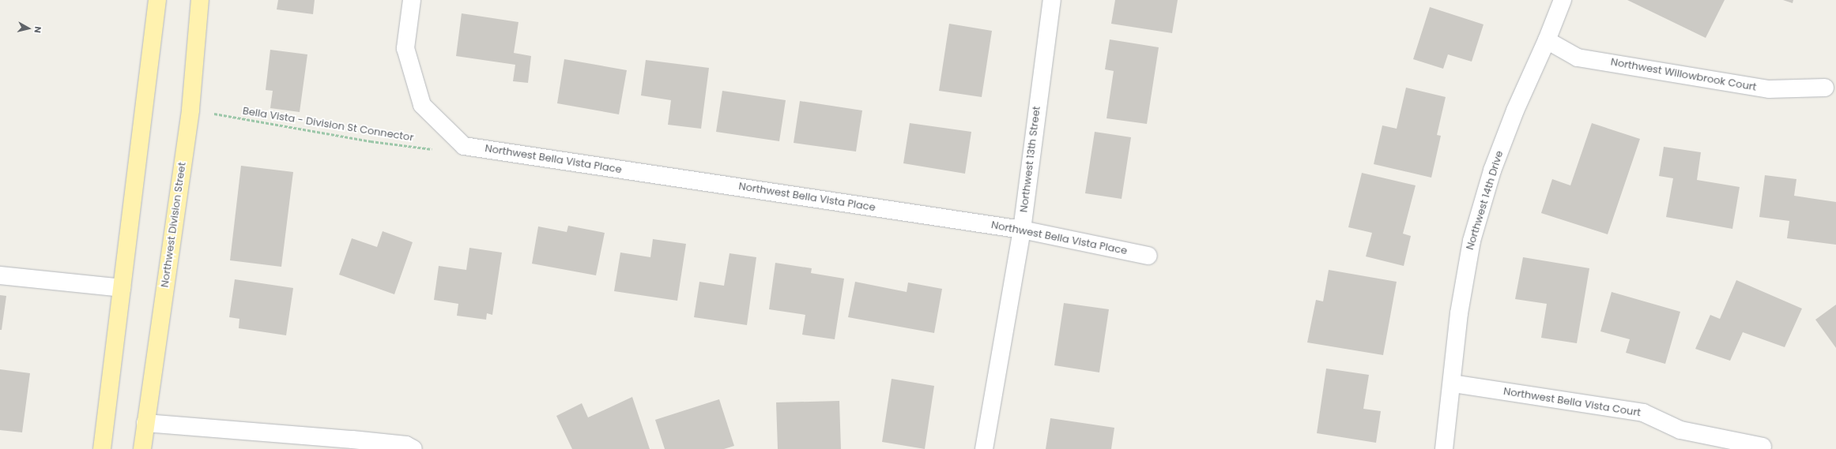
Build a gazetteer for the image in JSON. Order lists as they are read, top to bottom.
{
  "streets": {
    "main road": ["Northwest Division Street"],
    "street": [
      "Northwest Willowbrook Court",
      "Northwest Bella Vista Place",
      "Northwest 13th Street",
      "Northwest 14th Drive",
      "Northwest Bella Vista Court"
    ],
    "path": ["Bella Vista - Division St Connector"]
  },
  "crossings": [
    ["Northwest Willowbrook Court", "Northwest 14th Drive"],
    ["Bella Vista - Division St Connector", "Northwest Bella Vista Place"],
    ["Bella Vista - Division St Connector", "Northwest Division Street"],
    ["Northwest Bella Vista Place", "Northwest 13th Street"],
    ["Northwest 14th Drive", "Northwest Bella Vista Court"]
  ],
  "north": "right"
}
